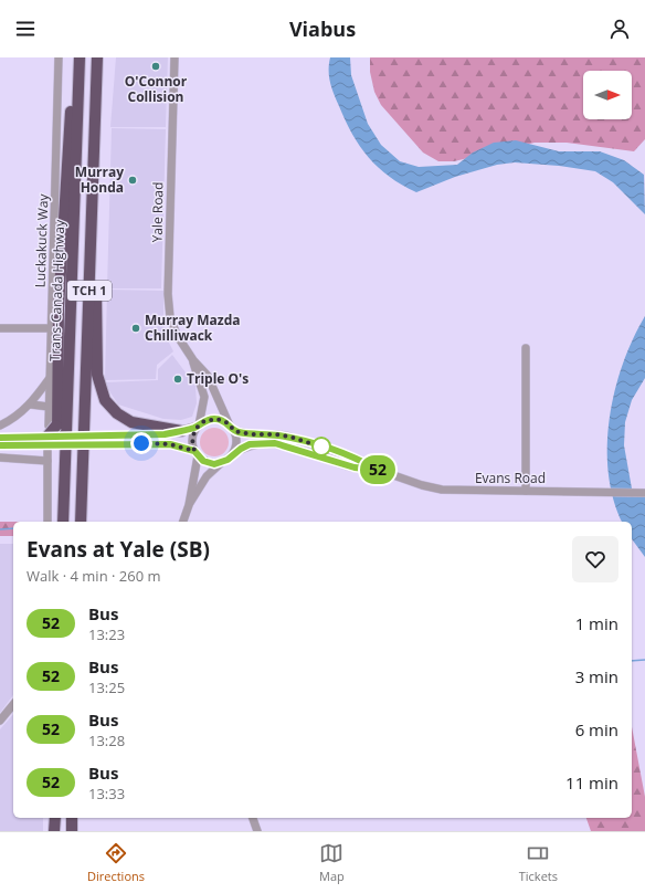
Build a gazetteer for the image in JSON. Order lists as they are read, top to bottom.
{
  "streets": {
    "highway": ["Trans-Canada Highway", "TCH 1"],
    "street": ["Yale Road", "Luckakuck Way", "Evans Road"]
  },
  "crossings": [
    ["Yale Road", "Evans Road"]
  ],
  "places": [
    "O'Connor Collision",
    "Murray Honda",
    "Murray Mazda Chilliwack",
    "Triple O's"
  ],
  "lines": ["bus line 52"],
  "north": "right",
  "page": {
    "header": "Viabus",
    "on_map": "52",
    "heading": ["Evans at Yale (SB)", "Walk · 4 min · 260 m"],
    "list": [
      {
        "mark": "52",
        "name": "Bus",
        "note": "13:23",
        "value": "1 min"
      },
      {
        "mark": "52",
        "name": "Bus",
        "note": "13:25",
        "value": "3 min"
      },
      {
        "mark": "52",
        "name": "Bus",
        "note": "13:28",
        "value": "6 min"
      },
      {
        "mark": "52",
        "name": "Bus",
        "note": "13:33",
        "value": "11 min"
      }
    ],
    "tabs": ["Directions", "Map", "Tickets"]
  }
}
